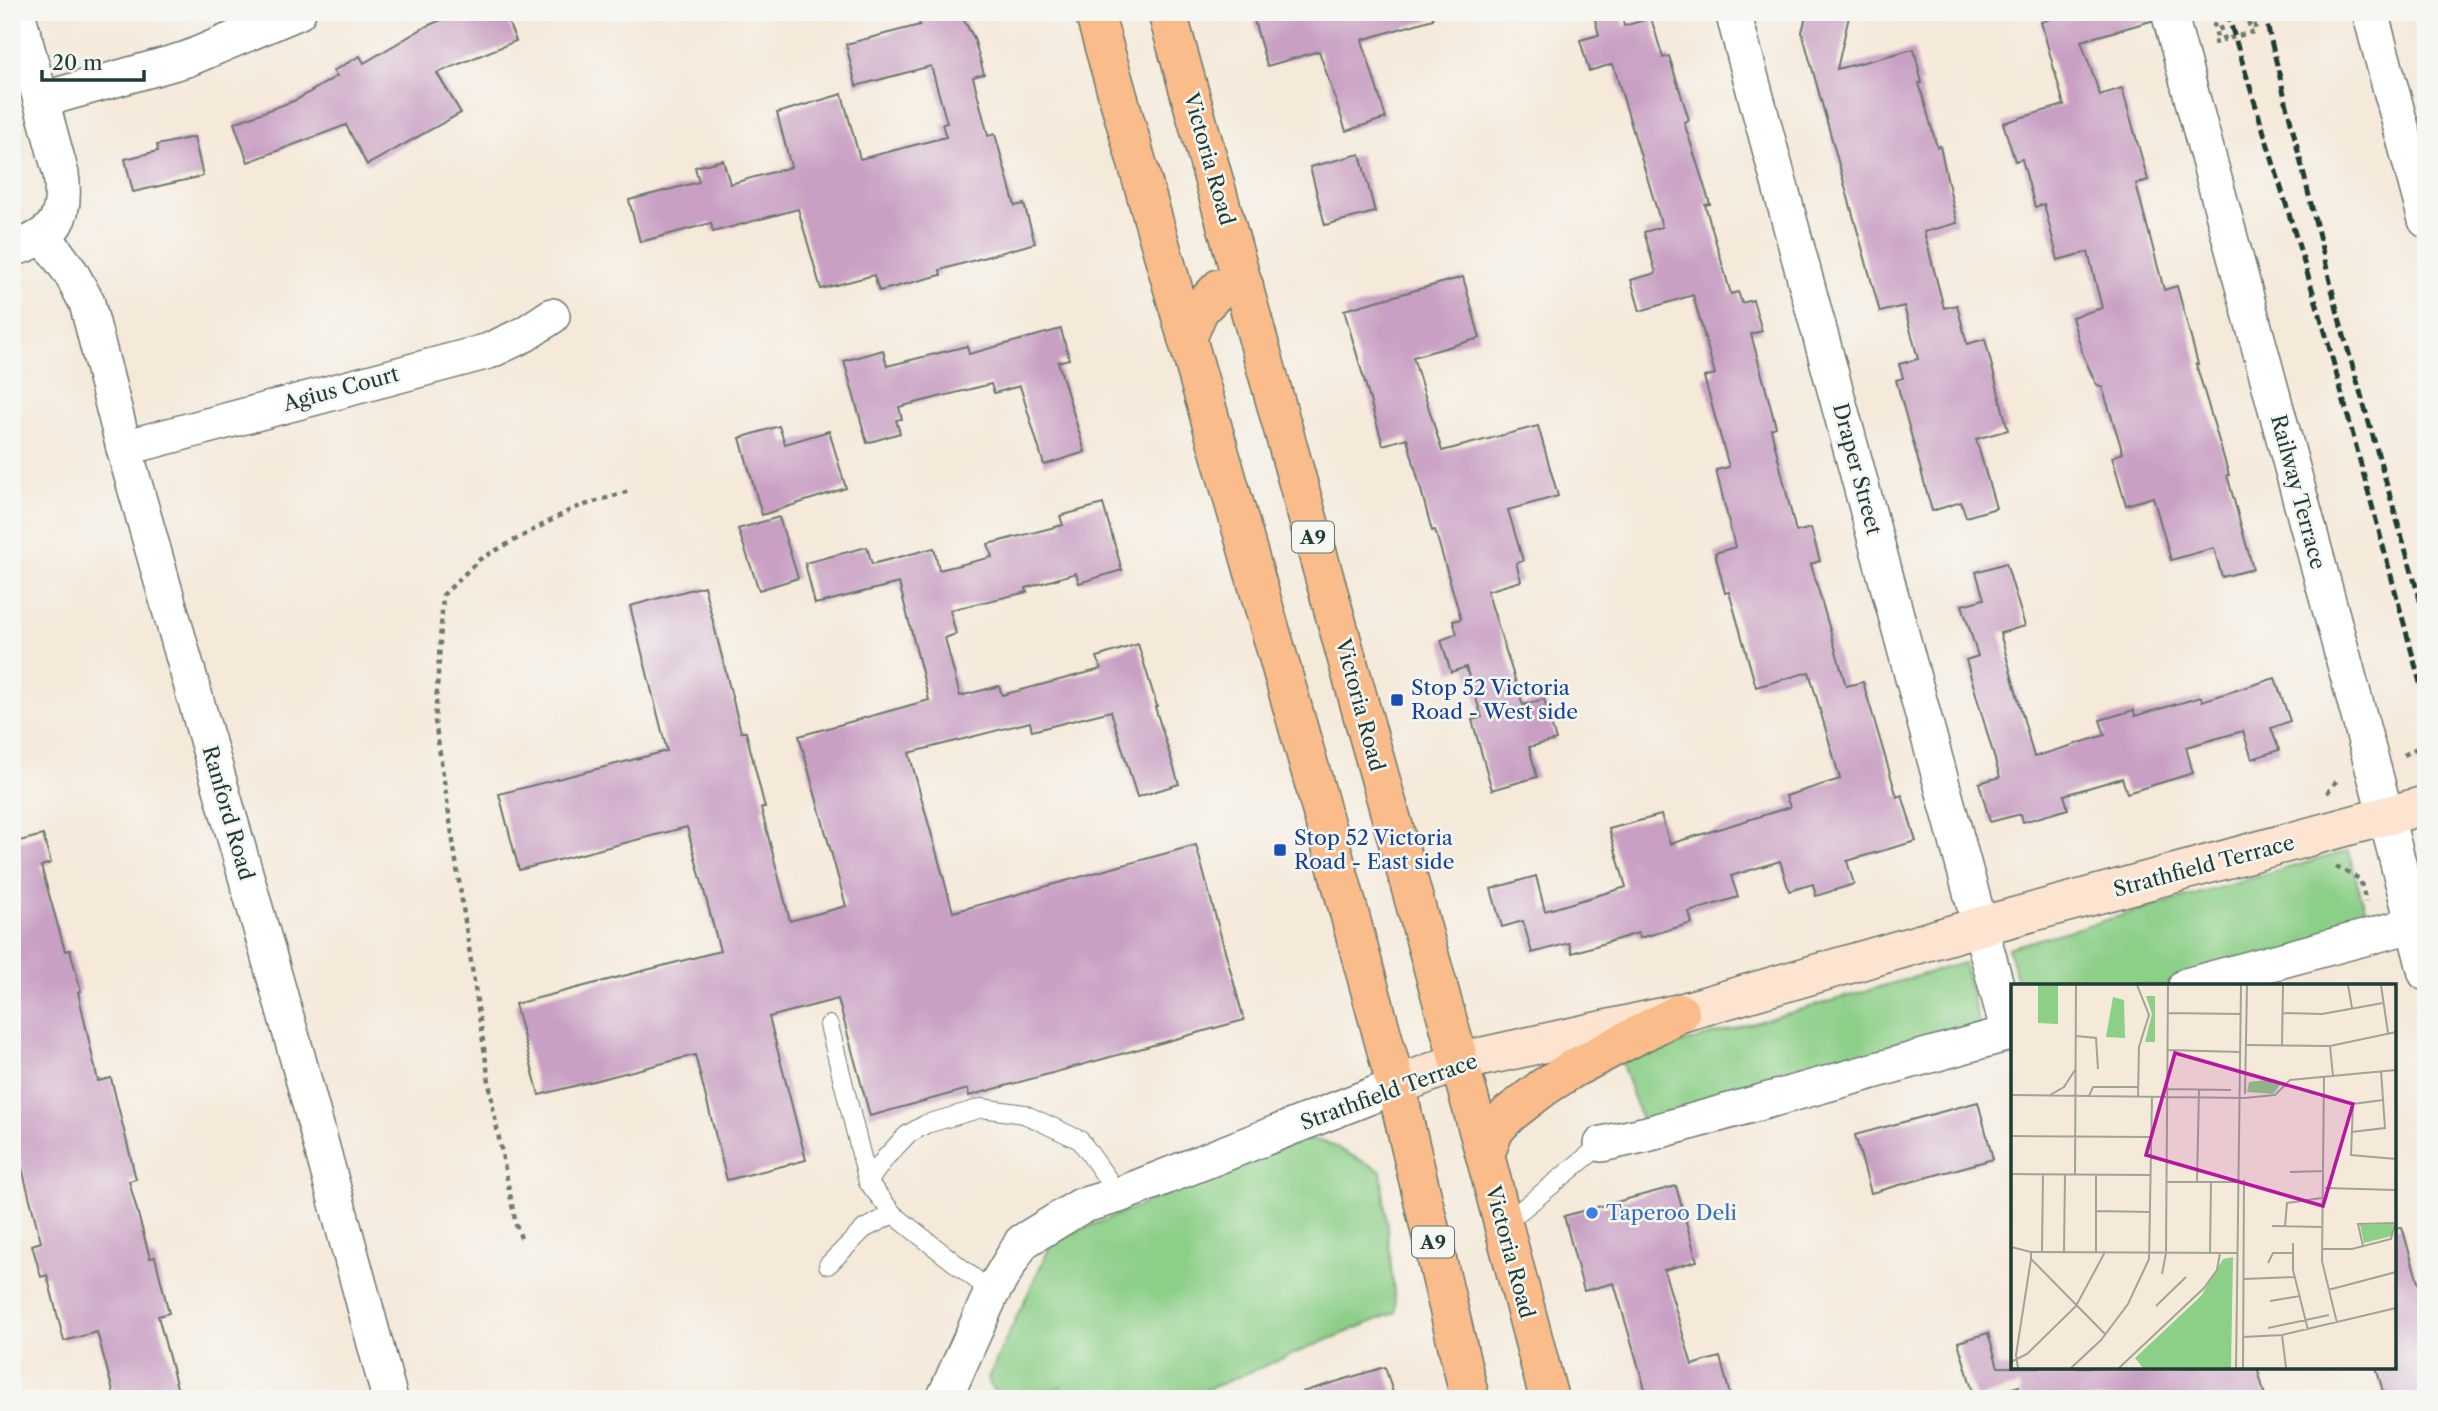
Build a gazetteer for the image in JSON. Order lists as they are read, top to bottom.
{
  "streets": {
    "highway": ["Victoria Road", "A9"],
    "main road": ["Strathfield Terrace"],
    "street": [
      "Agius Court",
      "Draper Street",
      "Railway Terrace",
      "Ranford Road"
    ]
  },
  "crossings": [
    ["Victoria Road", "Strathfield Terrace"],
    ["Agius Court", "Ranford Road"],
    ["Draper Street", "Strathfield Terrace"],
    ["Railway Terrace", "Strathfield Terrace"],
    ["A9", "Strathfield Terrace"]
  ],
  "places": {
    "transit": ["Stop 52 Victoria Road - West side", "Stop 52 Victoria Road - East side"],
    "other": ["Taperoo Deli"]
  },
  "scale_bar": "20 m"
}
